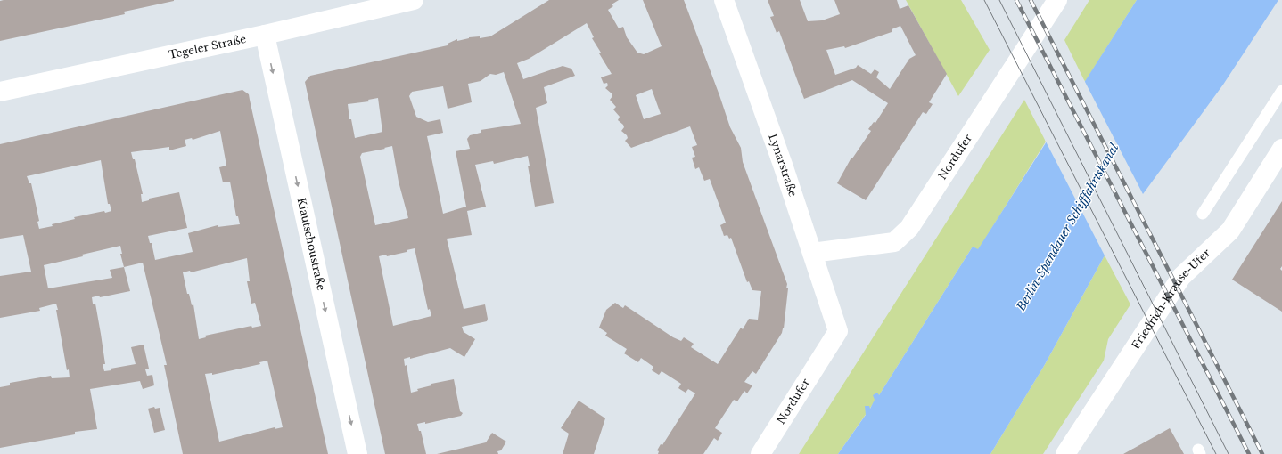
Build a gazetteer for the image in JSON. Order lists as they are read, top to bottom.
{
  "streets": {
    "street": [
      "Tegeler Straße",
      "Nordufer",
      "Lynarstraße",
      "Kiautschoustraße",
      "Friedrich-Krause-Ufer"
    ]
  },
  "crossings": [
    ["Tegeler Straße", "Kiautschoustraße"],
    ["Nordufer", "Lynarstraße"]
  ],
  "one_way": ["Kiautschoustraße"],
  "water": ["Berlin-Spandauer Schifffahrtskanal"]
}
